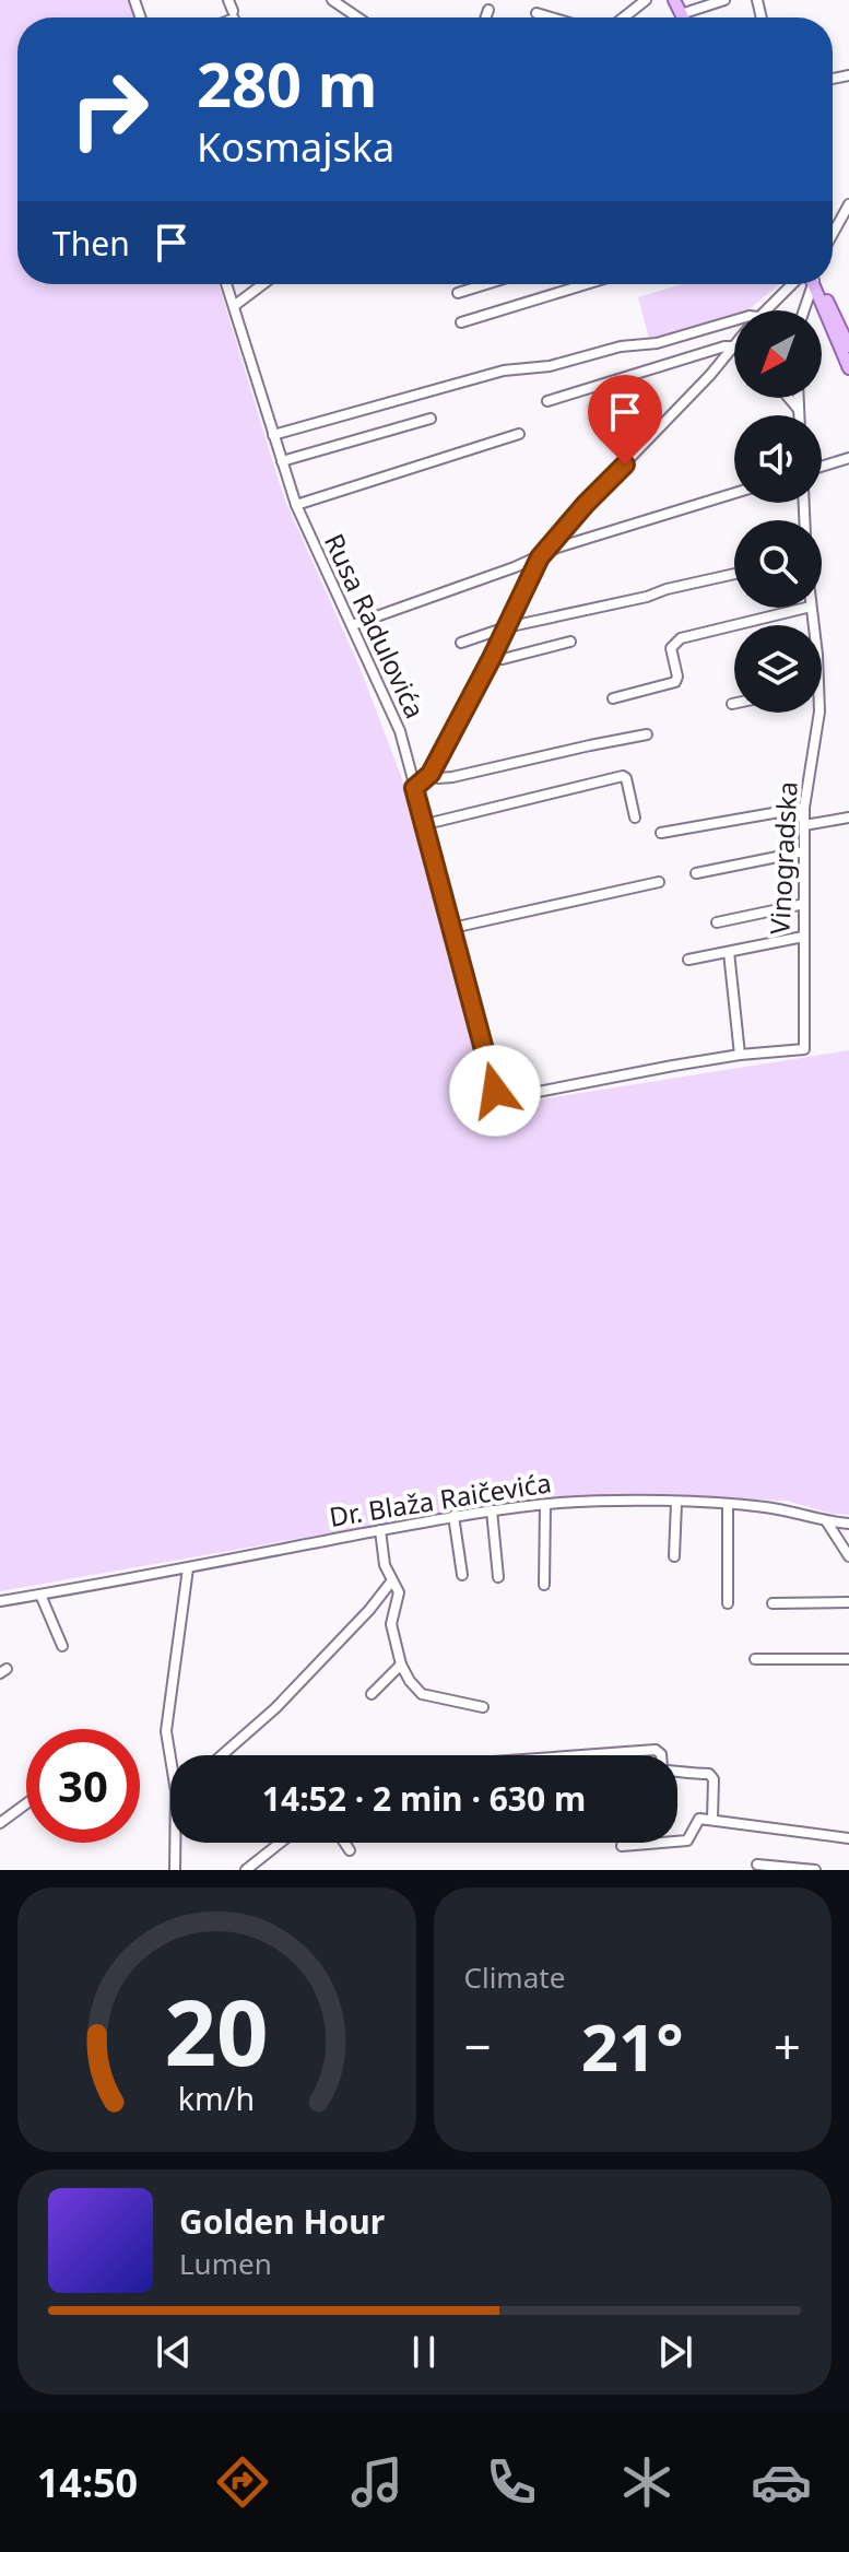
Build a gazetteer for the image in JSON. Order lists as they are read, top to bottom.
{
  "streets": {
    "street": ["Rusa Radulovića", "Vinogradska", "Dr. Blaža Raičevića"]
  },
  "crossings": [
    ["Rusa Radulovića", "Vinogradska"]
  ],
  "north": "bottom left",
  "page": {
    "turn": ["280 m", "Kosmajska"],
    "then": "Then",
    "limit": "30",
    "trip": "14:52 · 2 min · 630 m",
    "tile": "Climate",
    "heat": ["−", "21°", "+"],
    "song": ["Golden Hour", "Lumen"],
    "tabs": "14:50",
    "gauge": ["20", "km/h"]
  }
}
